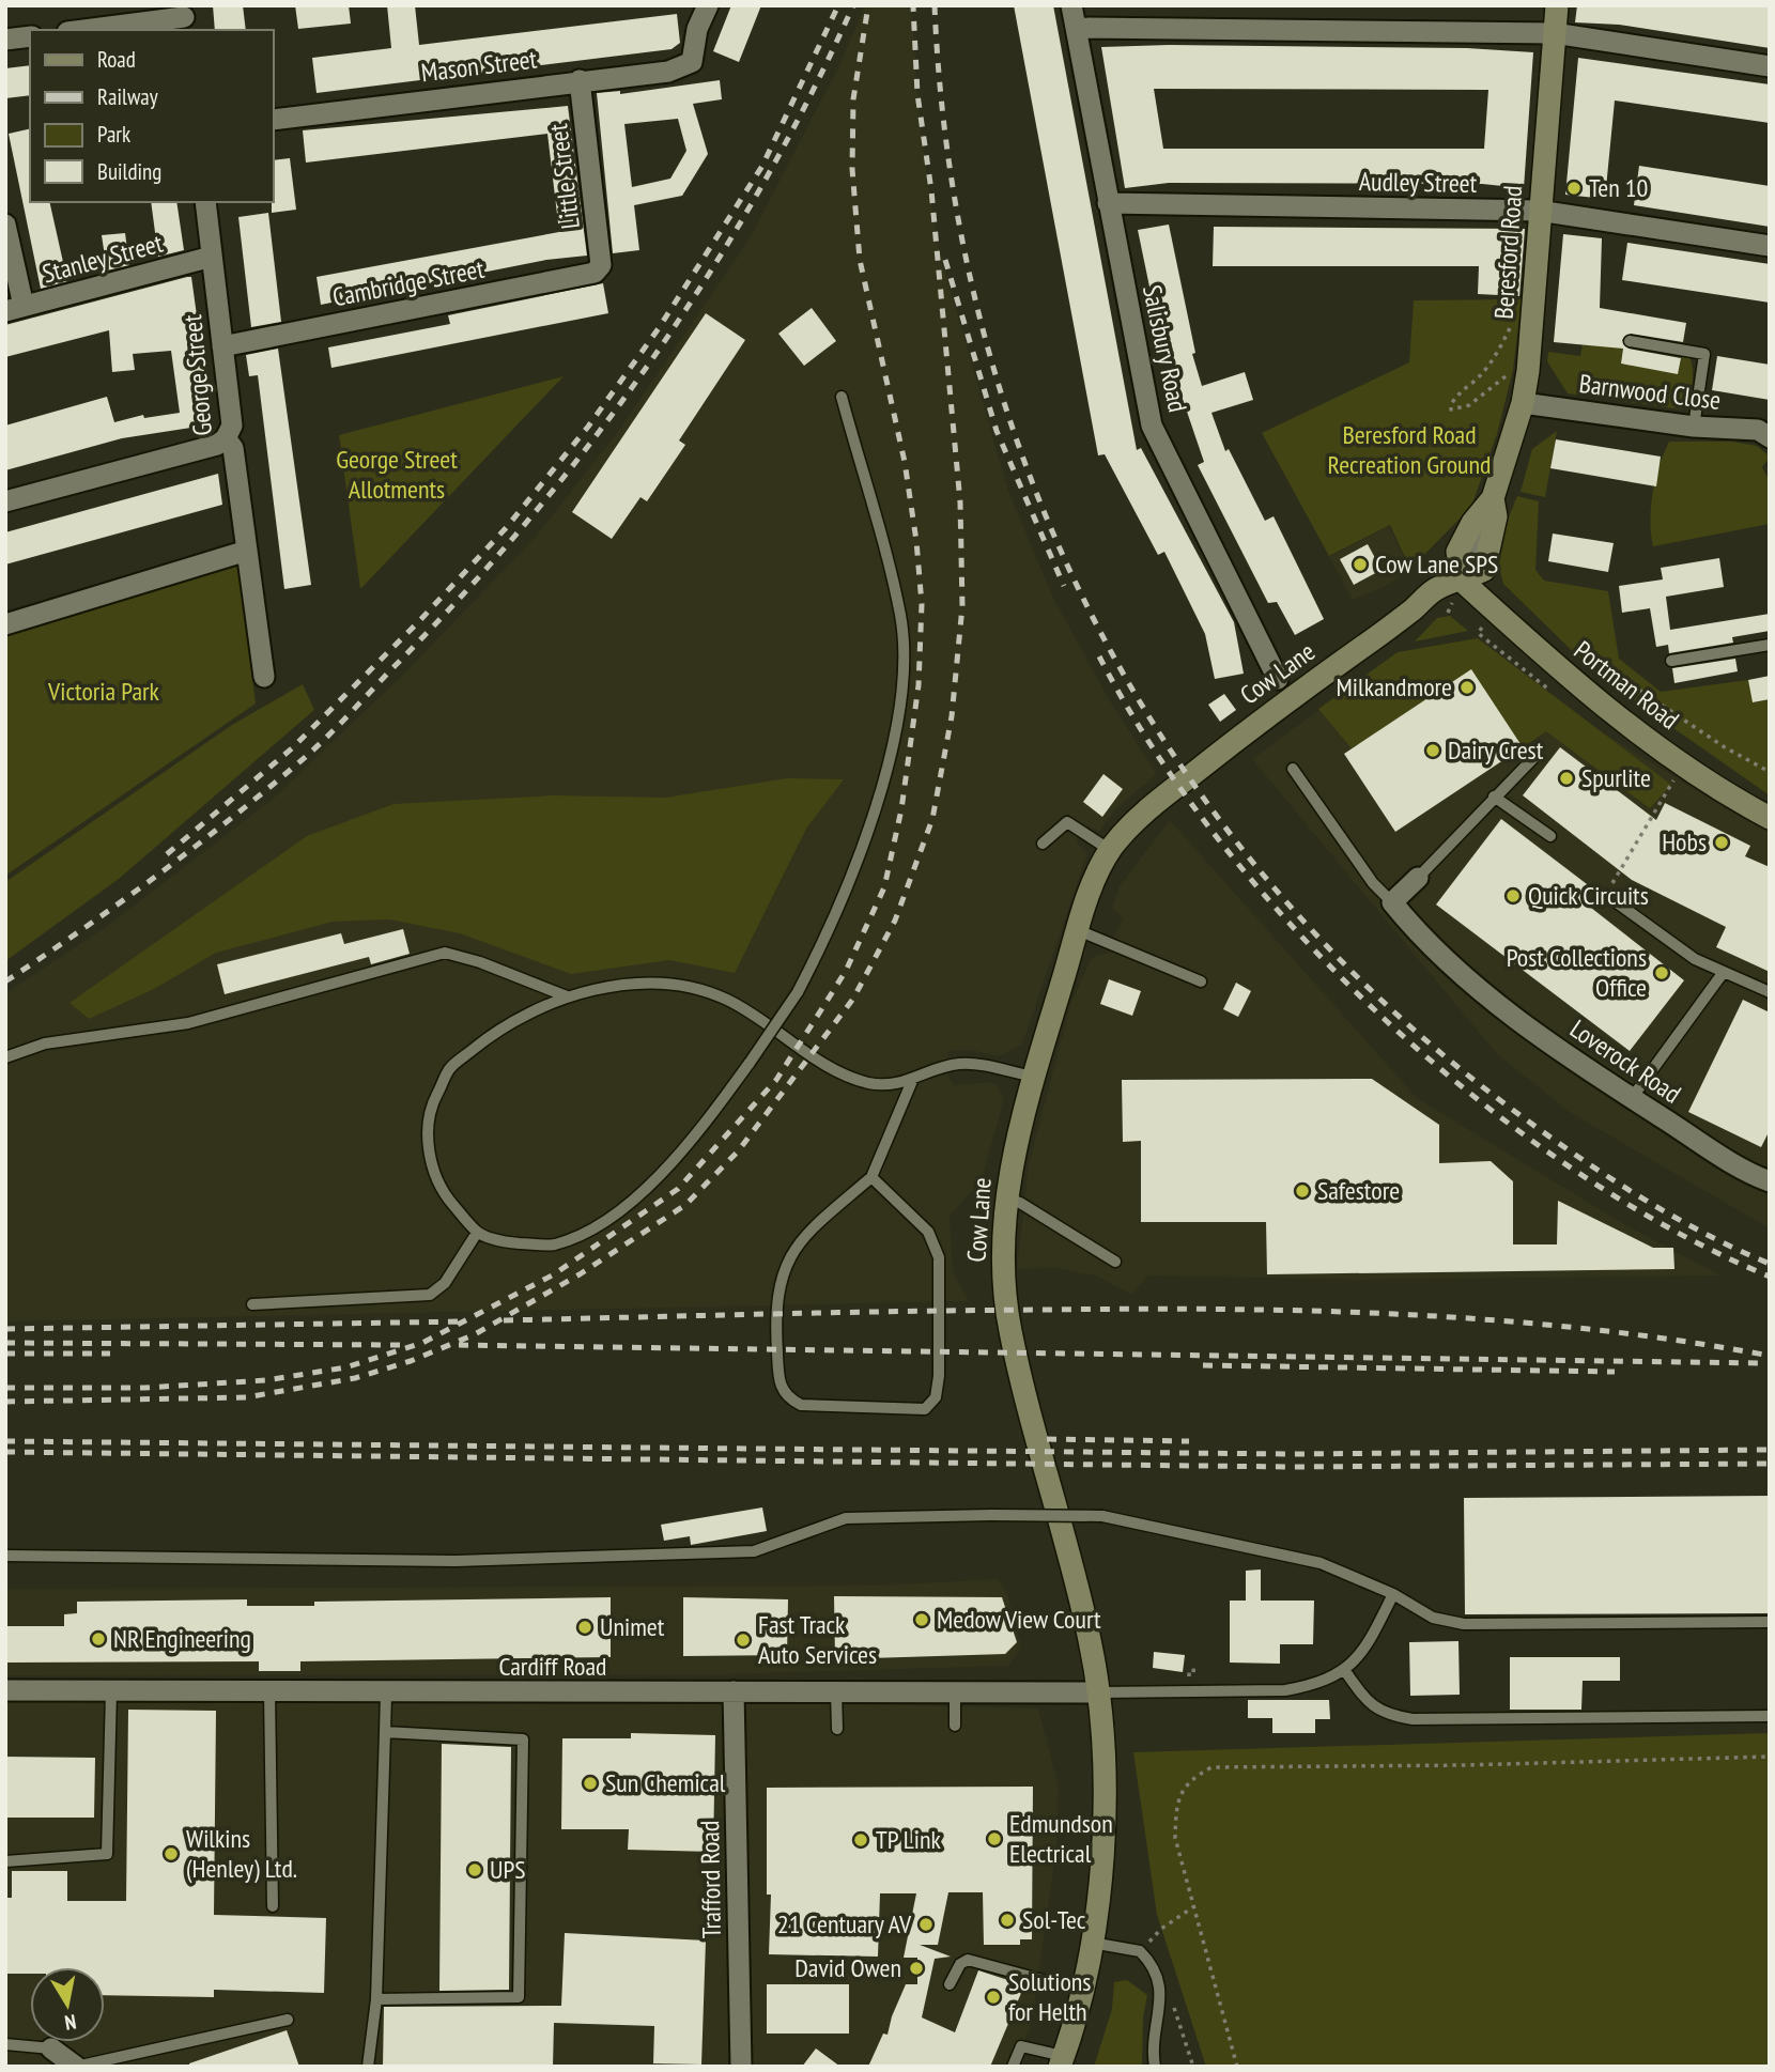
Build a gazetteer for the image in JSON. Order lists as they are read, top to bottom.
{
  "streets": {
    "street": [
      "Mason Street",
      "Little Street",
      "Audley Street",
      "Beresford Road",
      "Stanley Street",
      "Cambridge Street",
      "Salisbury Road",
      "George Street",
      "Barnwood Close",
      "Cow Lane",
      "Portman Road",
      "Loverock Road",
      "Cardiff Road",
      "Trafford Road"
    ]
  },
  "crossings": [
    ["Mason Street", "Little Street"],
    ["Little Street", "Cambridge Street"],
    ["Audley Street", "Beresford Road"],
    ["Audley Street", "Salisbury Road"],
    ["Beresford Road", "Barnwood Close"],
    ["Beresford Road", "Cow Lane"],
    ["Beresford Road", "Portman Road"],
    ["Stanley Street", "George Street"],
    ["Cambridge Street", "George Street"],
    ["Cow Lane", "Portman Road"],
    ["Cow Lane", "Cardiff Road"],
    ["Cardiff Road", "Trafford Road"]
  ],
  "parks": ["Beresford Road Recreation Ground", "George Street Allotments", "Victoria Park"],
  "places": [
    "Ten 10",
    "Cow Lane SPS",
    "Milkandmore",
    "Dairy Crest",
    "Spurlite",
    "Hobs",
    "Quick Circuits",
    "Post Collections Office",
    "Safestore",
    "Medow View Court",
    "Unimet",
    "NR Engineering",
    "Fast Track Auto Services",
    "Sun Chemical",
    "Edmundson Electrical",
    "TP Link",
    "Wilkins (Henley) Ltd.",
    "UPS",
    "Sol-Tec",
    "21 Centuary AV",
    "David Owen",
    "Solutions for Helth"
  ],
  "legend": [
    "Road",
    "Railway",
    "Park",
    "Building"
  ],
  "north": "bottom"
}
